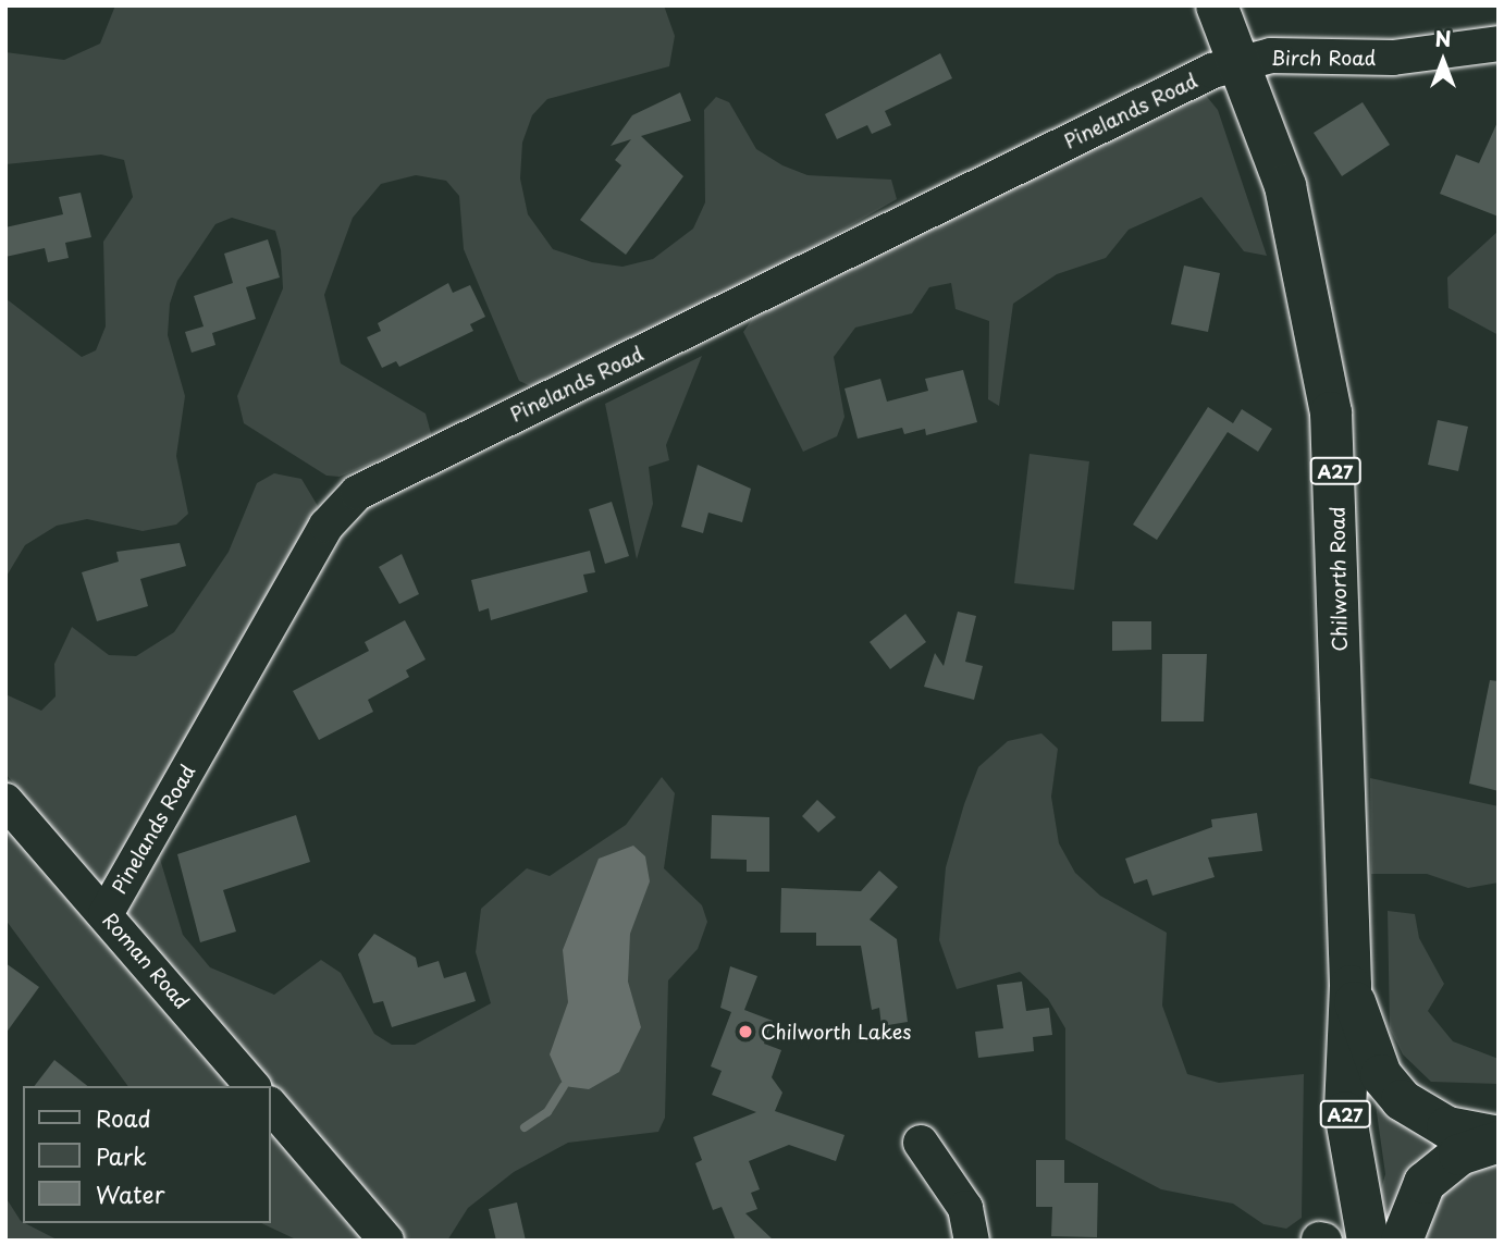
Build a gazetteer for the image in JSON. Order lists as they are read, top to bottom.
{
  "streets": {
    "main road": ["A27", "Chilworth Road"],
    "street": ["Birch Road", "Pinelands Road", "Roman Road"]
  },
  "crossings": [
    ["Birch Road", "Pinelands Road"],
    ["Birch Road", "Chilworth Road"],
    ["Pinelands Road", "Chilworth Road"],
    ["Pinelands Road", "Roman Road"],
    ["A27", "Chilworth Road"]
  ],
  "places": ["Chilworth Lakes"],
  "legend": ["Road", "Park", "Water"],
  "north": "top"
}
